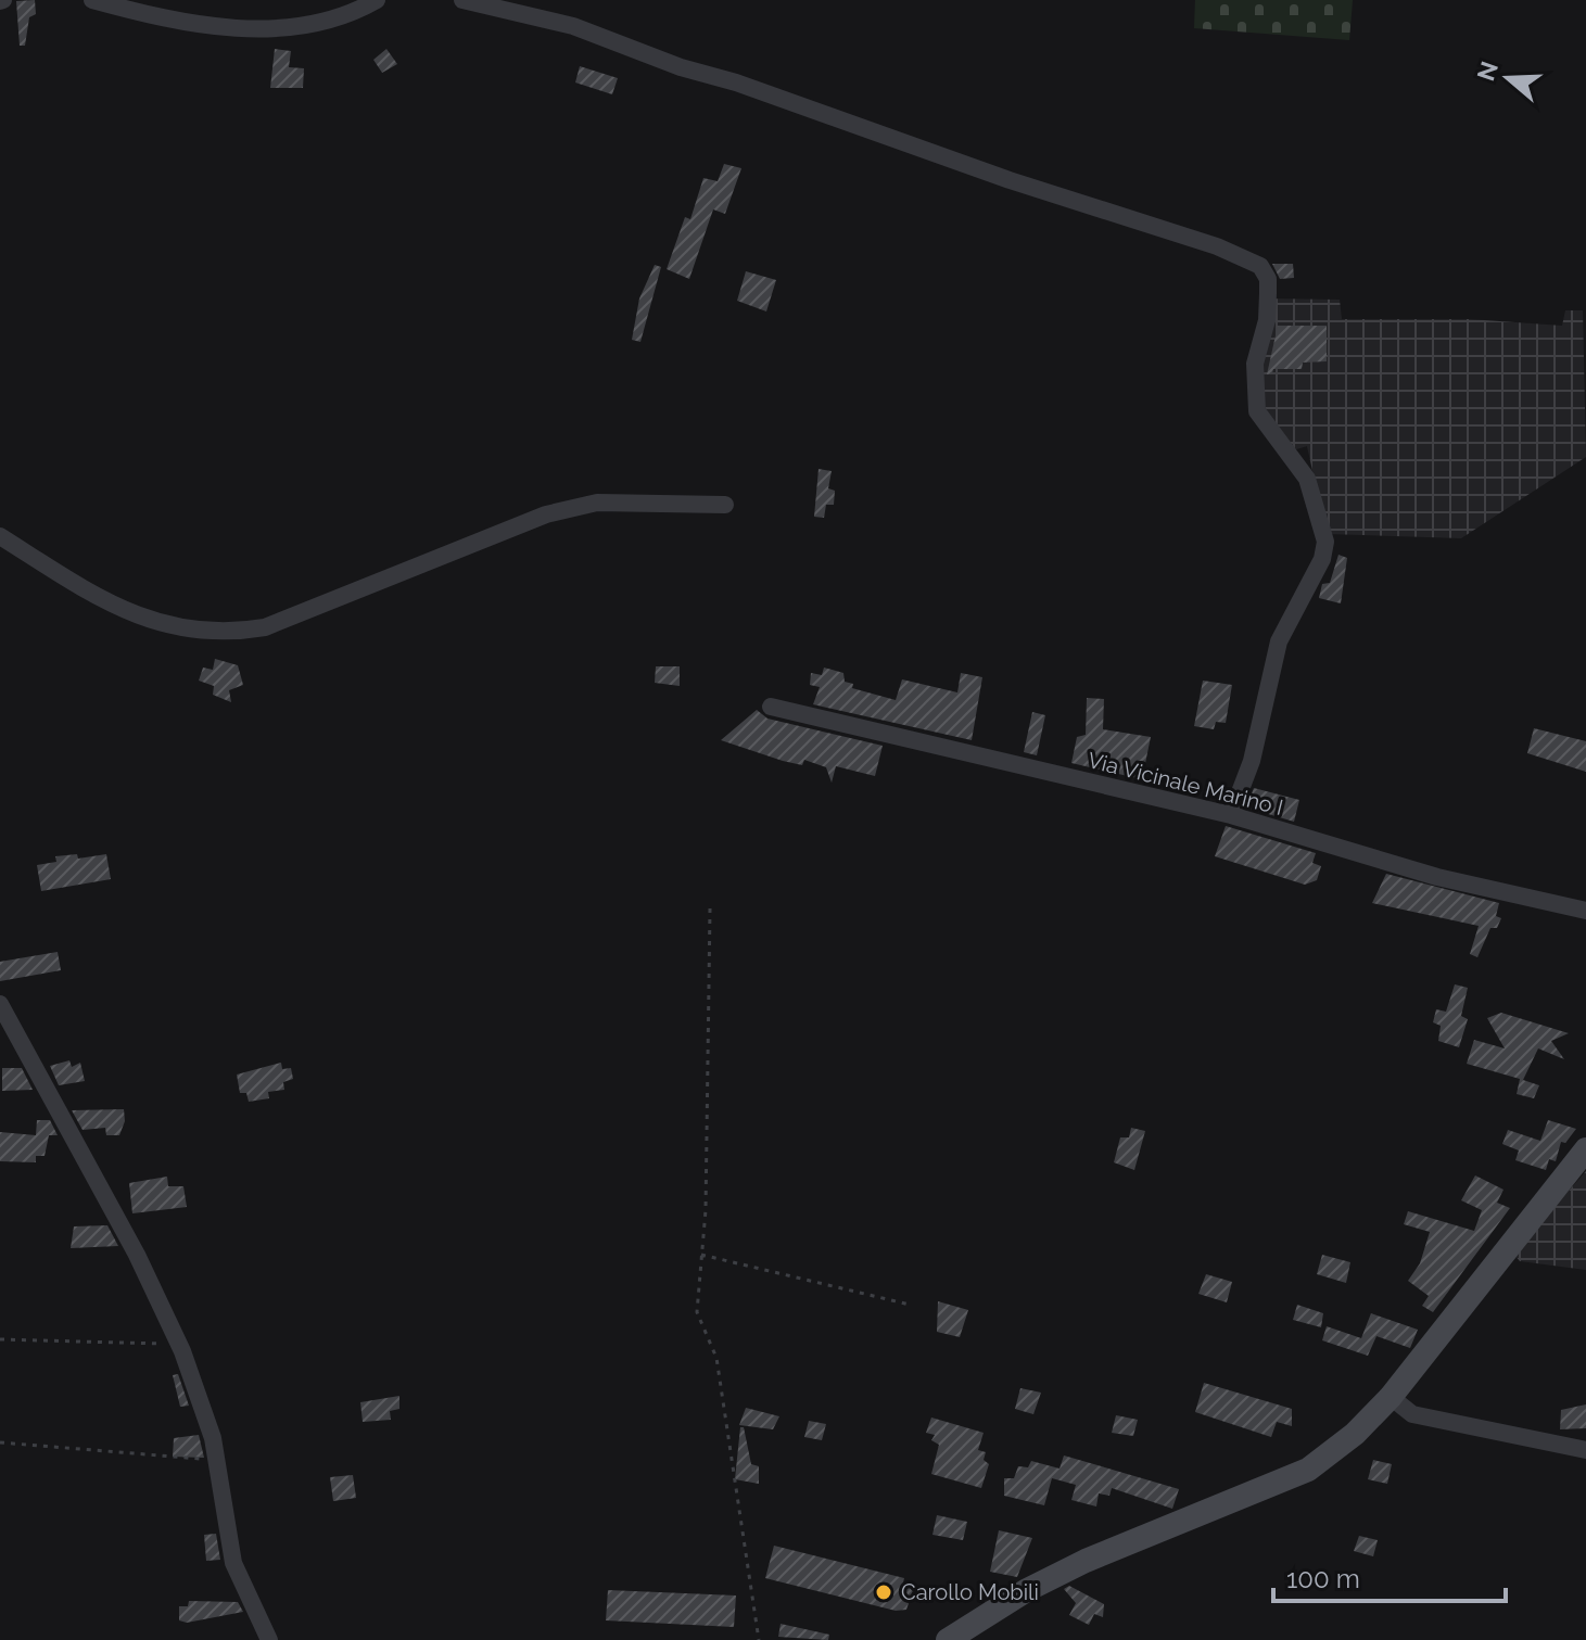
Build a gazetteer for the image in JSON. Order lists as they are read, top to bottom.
{
  "streets": {
    "street": ["Via Vicinale Marino I"]
  },
  "places": ["Carollo Mobili"],
  "scale_bar": "100 m",
  "north": "left"
}
